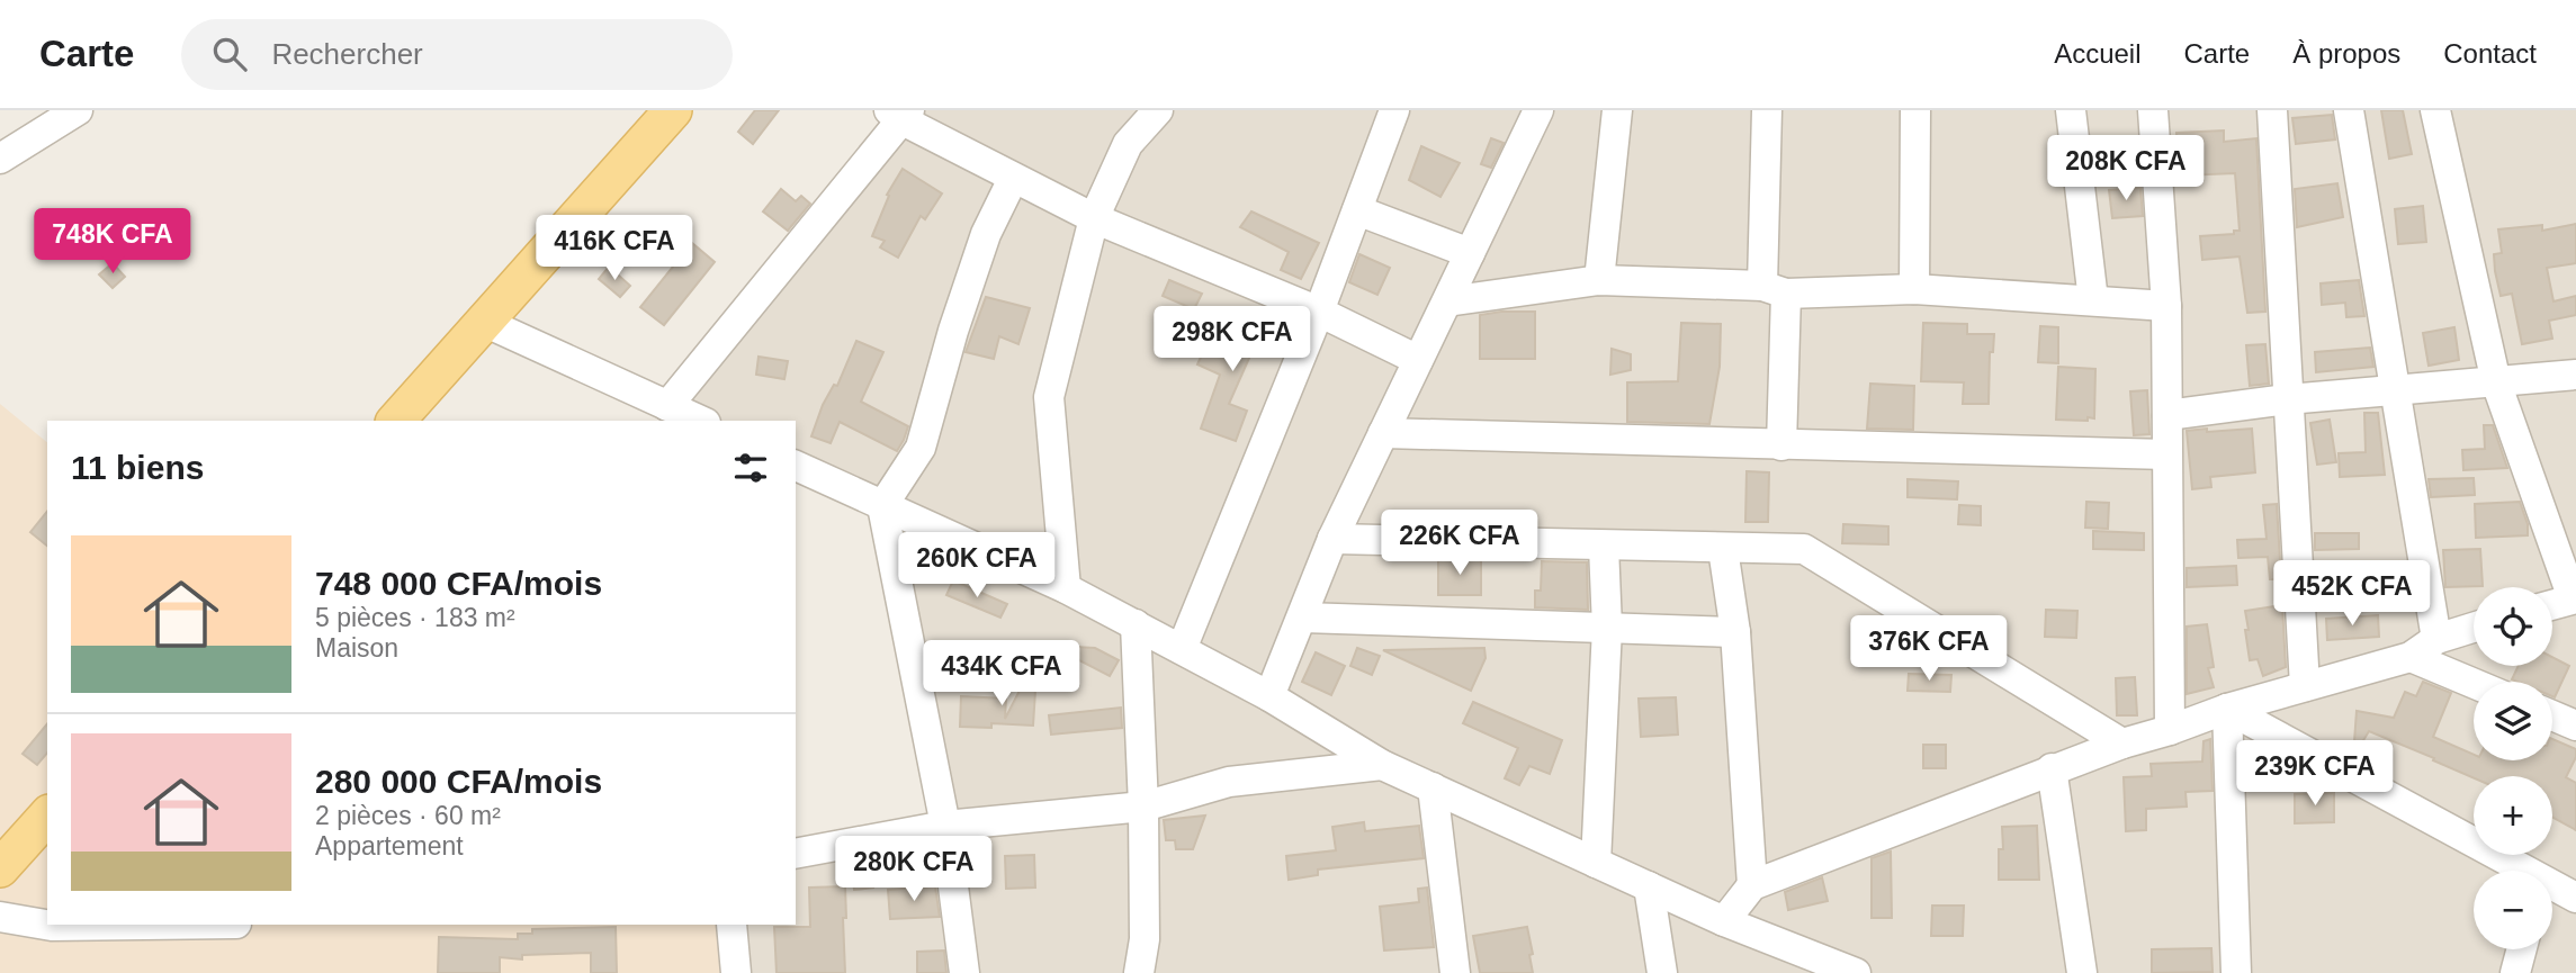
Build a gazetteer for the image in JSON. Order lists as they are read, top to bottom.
{
  "page": {
    "header": "Carte",
    "search": "Rechercher",
    "nav": [
      "Accueil",
      "Carte",
      "À propos",
      "Contact"
    ],
    "price": [
      "208K CFA",
      "748K CFA",
      "416K CFA",
      "298K CFA",
      "226K CFA",
      "260K CFA",
      "452K CFA",
      "376K CFA",
      "434K CFA",
      "239K CFA",
      "280K CFA"
    ],
    "heading": "11 biens",
    "list": [
      {
        "name": "748 000 CFA/mois",
        "note": "5 pièces · 183 m² · Maison"
      },
      {
        "name": "280 000 CFA/mois",
        "note": "2 pièces · 60 m² · Appartement"
      }
    ],
    "map_buttons": ["+", "−"]
  }
}
